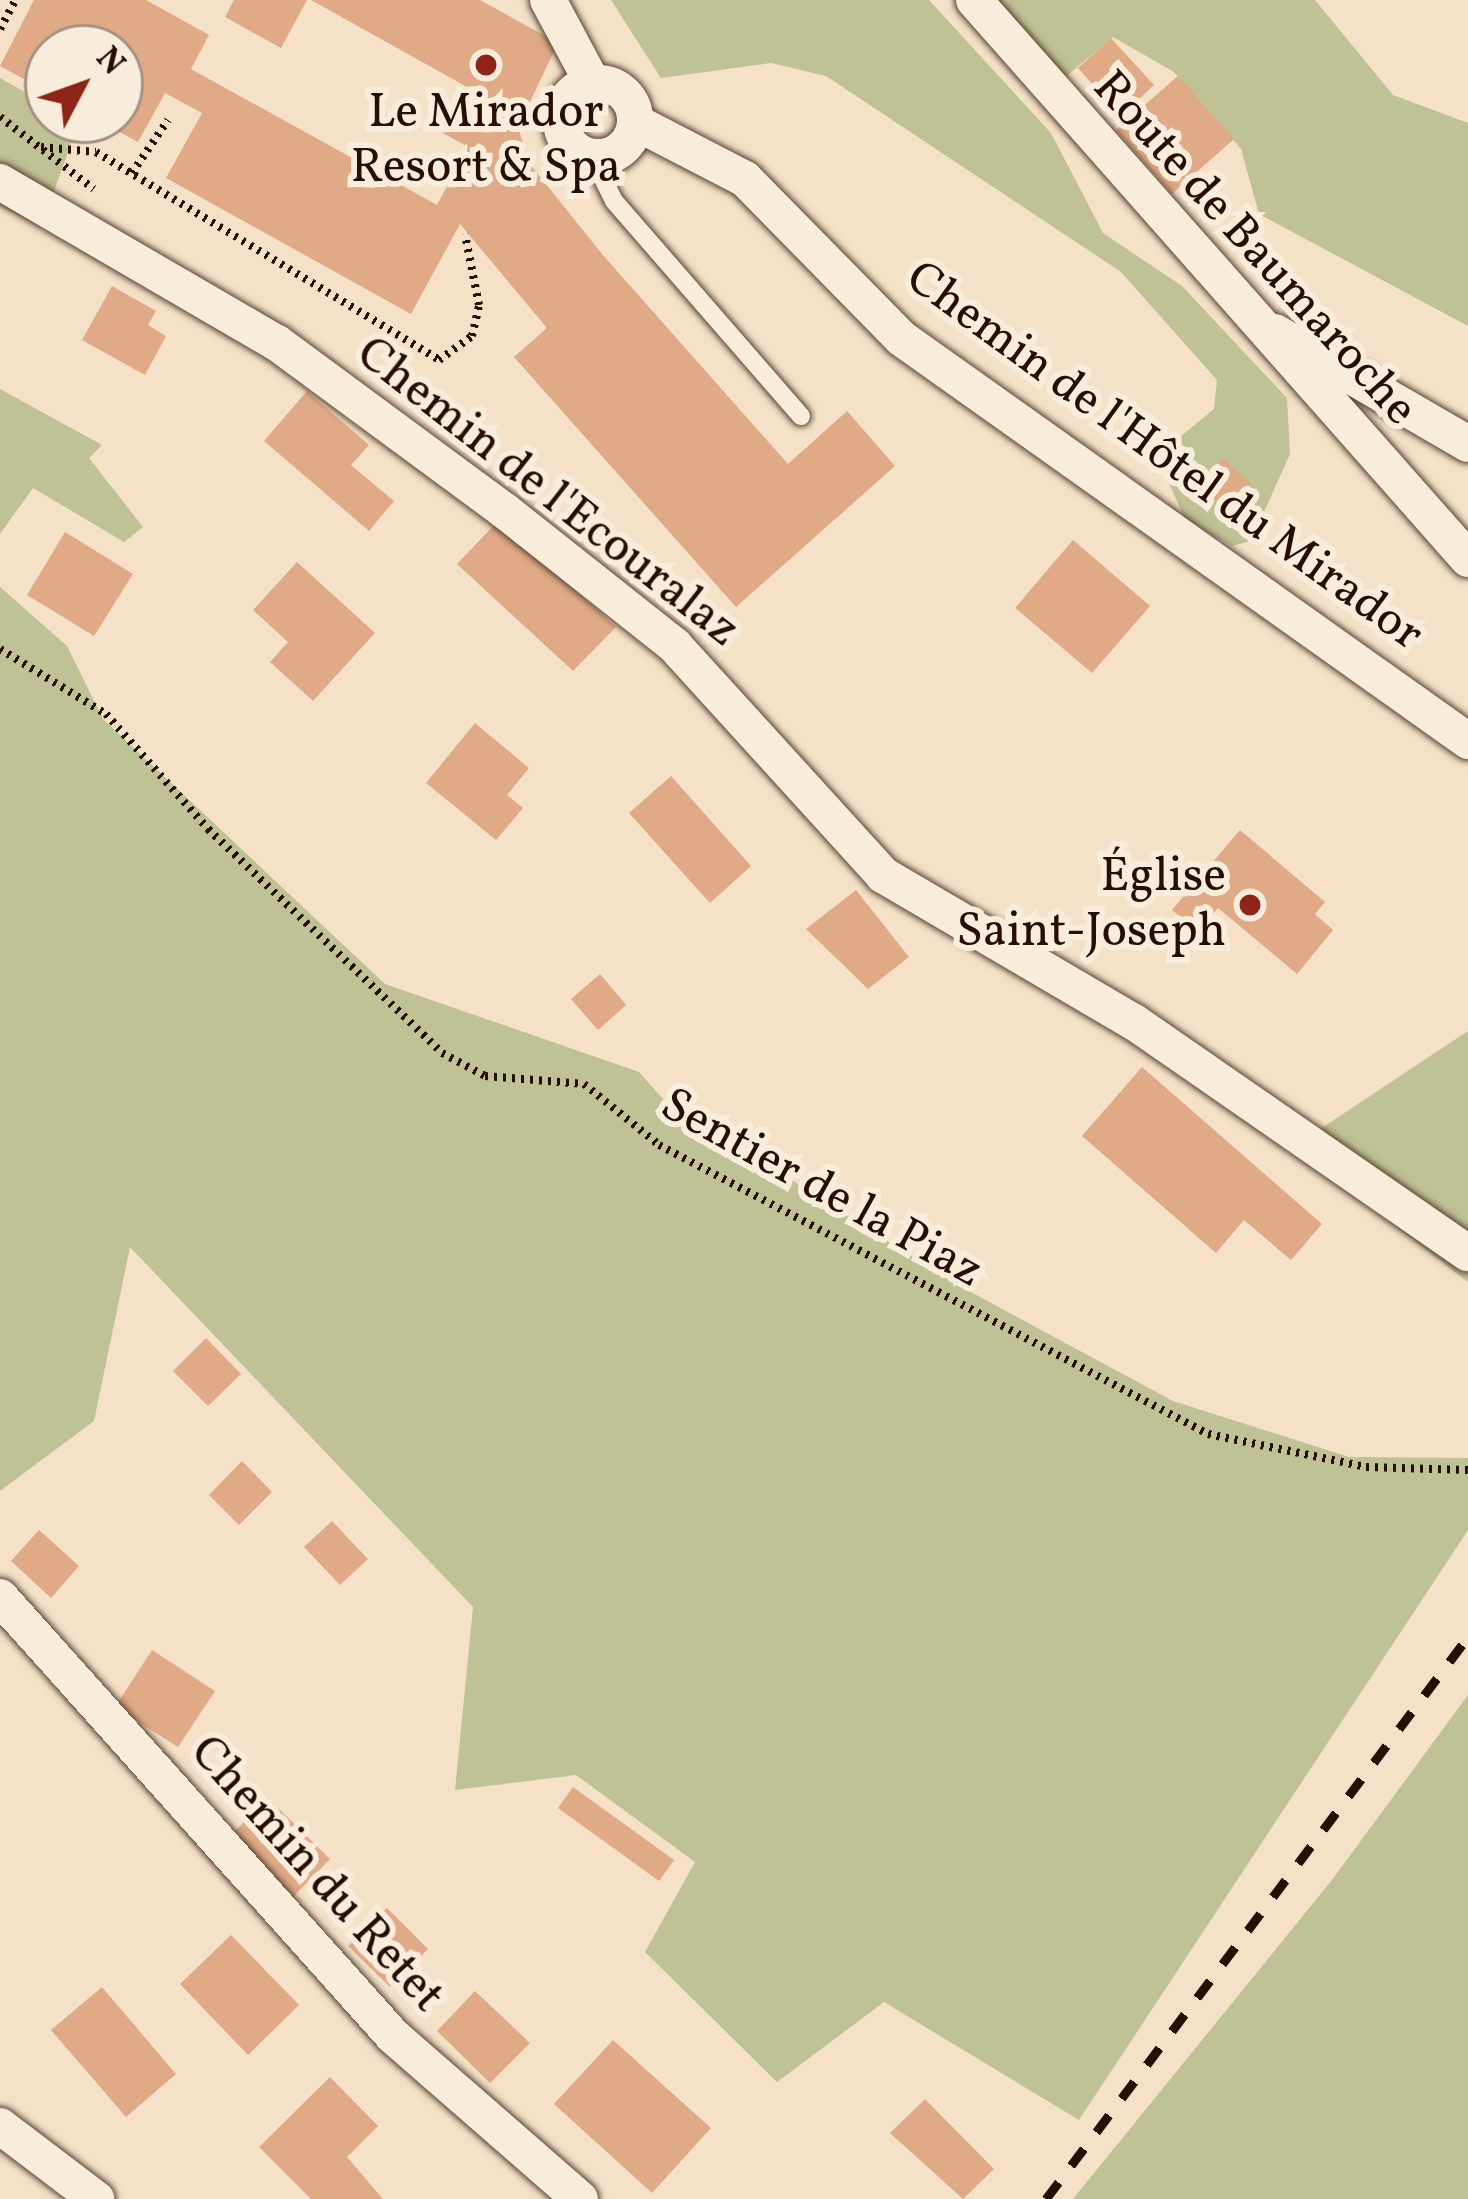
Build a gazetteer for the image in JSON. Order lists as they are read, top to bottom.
{
  "streets": {
    "street": [
      "Route de Baumaroche",
      "Chemin de l'Hôtel du Mirador",
      "Chemin de l'Ecouralaz",
      "Chemin du Retet"
    ],
    "path": ["Sentier de la Piaz"]
  },
  "places": ["Le Mirador Resort & Spa", "Église Saint-Joseph"],
  "north": "top right"
}
